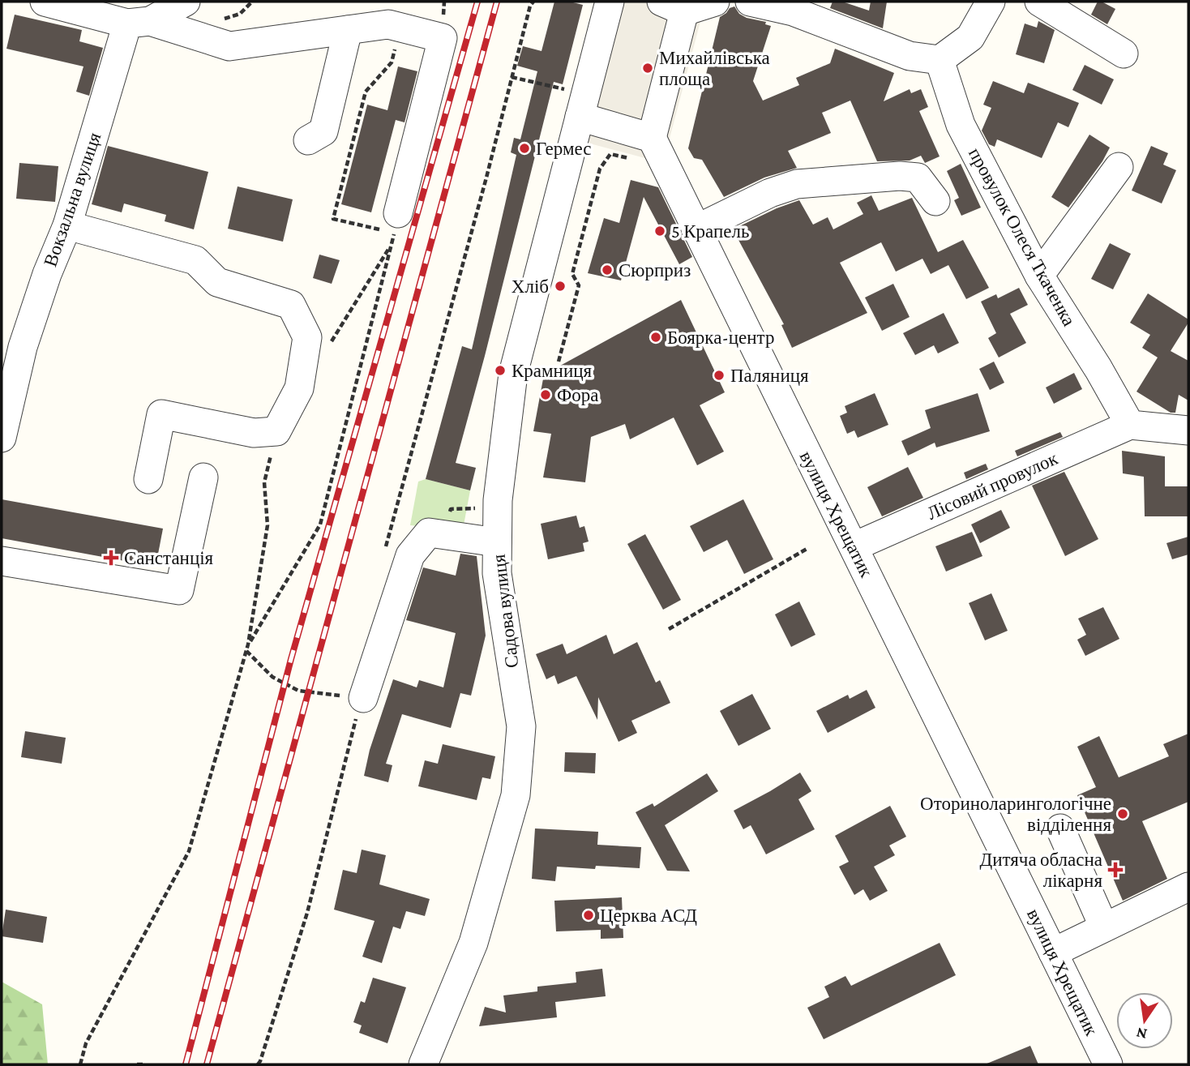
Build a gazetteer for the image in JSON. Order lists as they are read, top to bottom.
{
  "streets": {
    "street": [
      "Вокзальна вулиця",
      "провулок Олеся Ткаченка",
      "Лісовий провулок",
      "вулиця Хрещатик",
      "Садова вулиця"
    ]
  },
  "crossings": [
    ["провулок Олеся Ткаченка", "Лісовий провулок"],
    ["Лісовий провулок", "вулиця Хрещатик"]
  ],
  "places": {
    "other": [
      "Михайлівська площа",
      "Гермес",
      "5 Крапель",
      "Сюрприз",
      "Хліб",
      "Боярка-центр",
      "Крамниця",
      "Паляниця",
      "Фора",
      "Оториноларингологічне відділення",
      "Церква АСД"
    ],
    "health": ["Санстанція", "Дитяча обласна лікарня"]
  },
  "north": "bottom"
}
